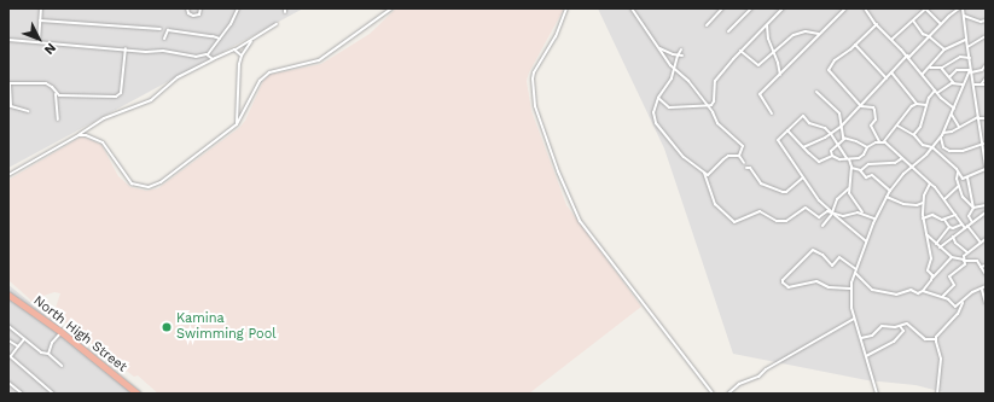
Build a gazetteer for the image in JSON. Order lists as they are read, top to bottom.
{
  "streets": {
    "highway": ["North High Street"]
  },
  "places": ["Kamina Swimming Pool"],
  "north": "bottom right"
}
